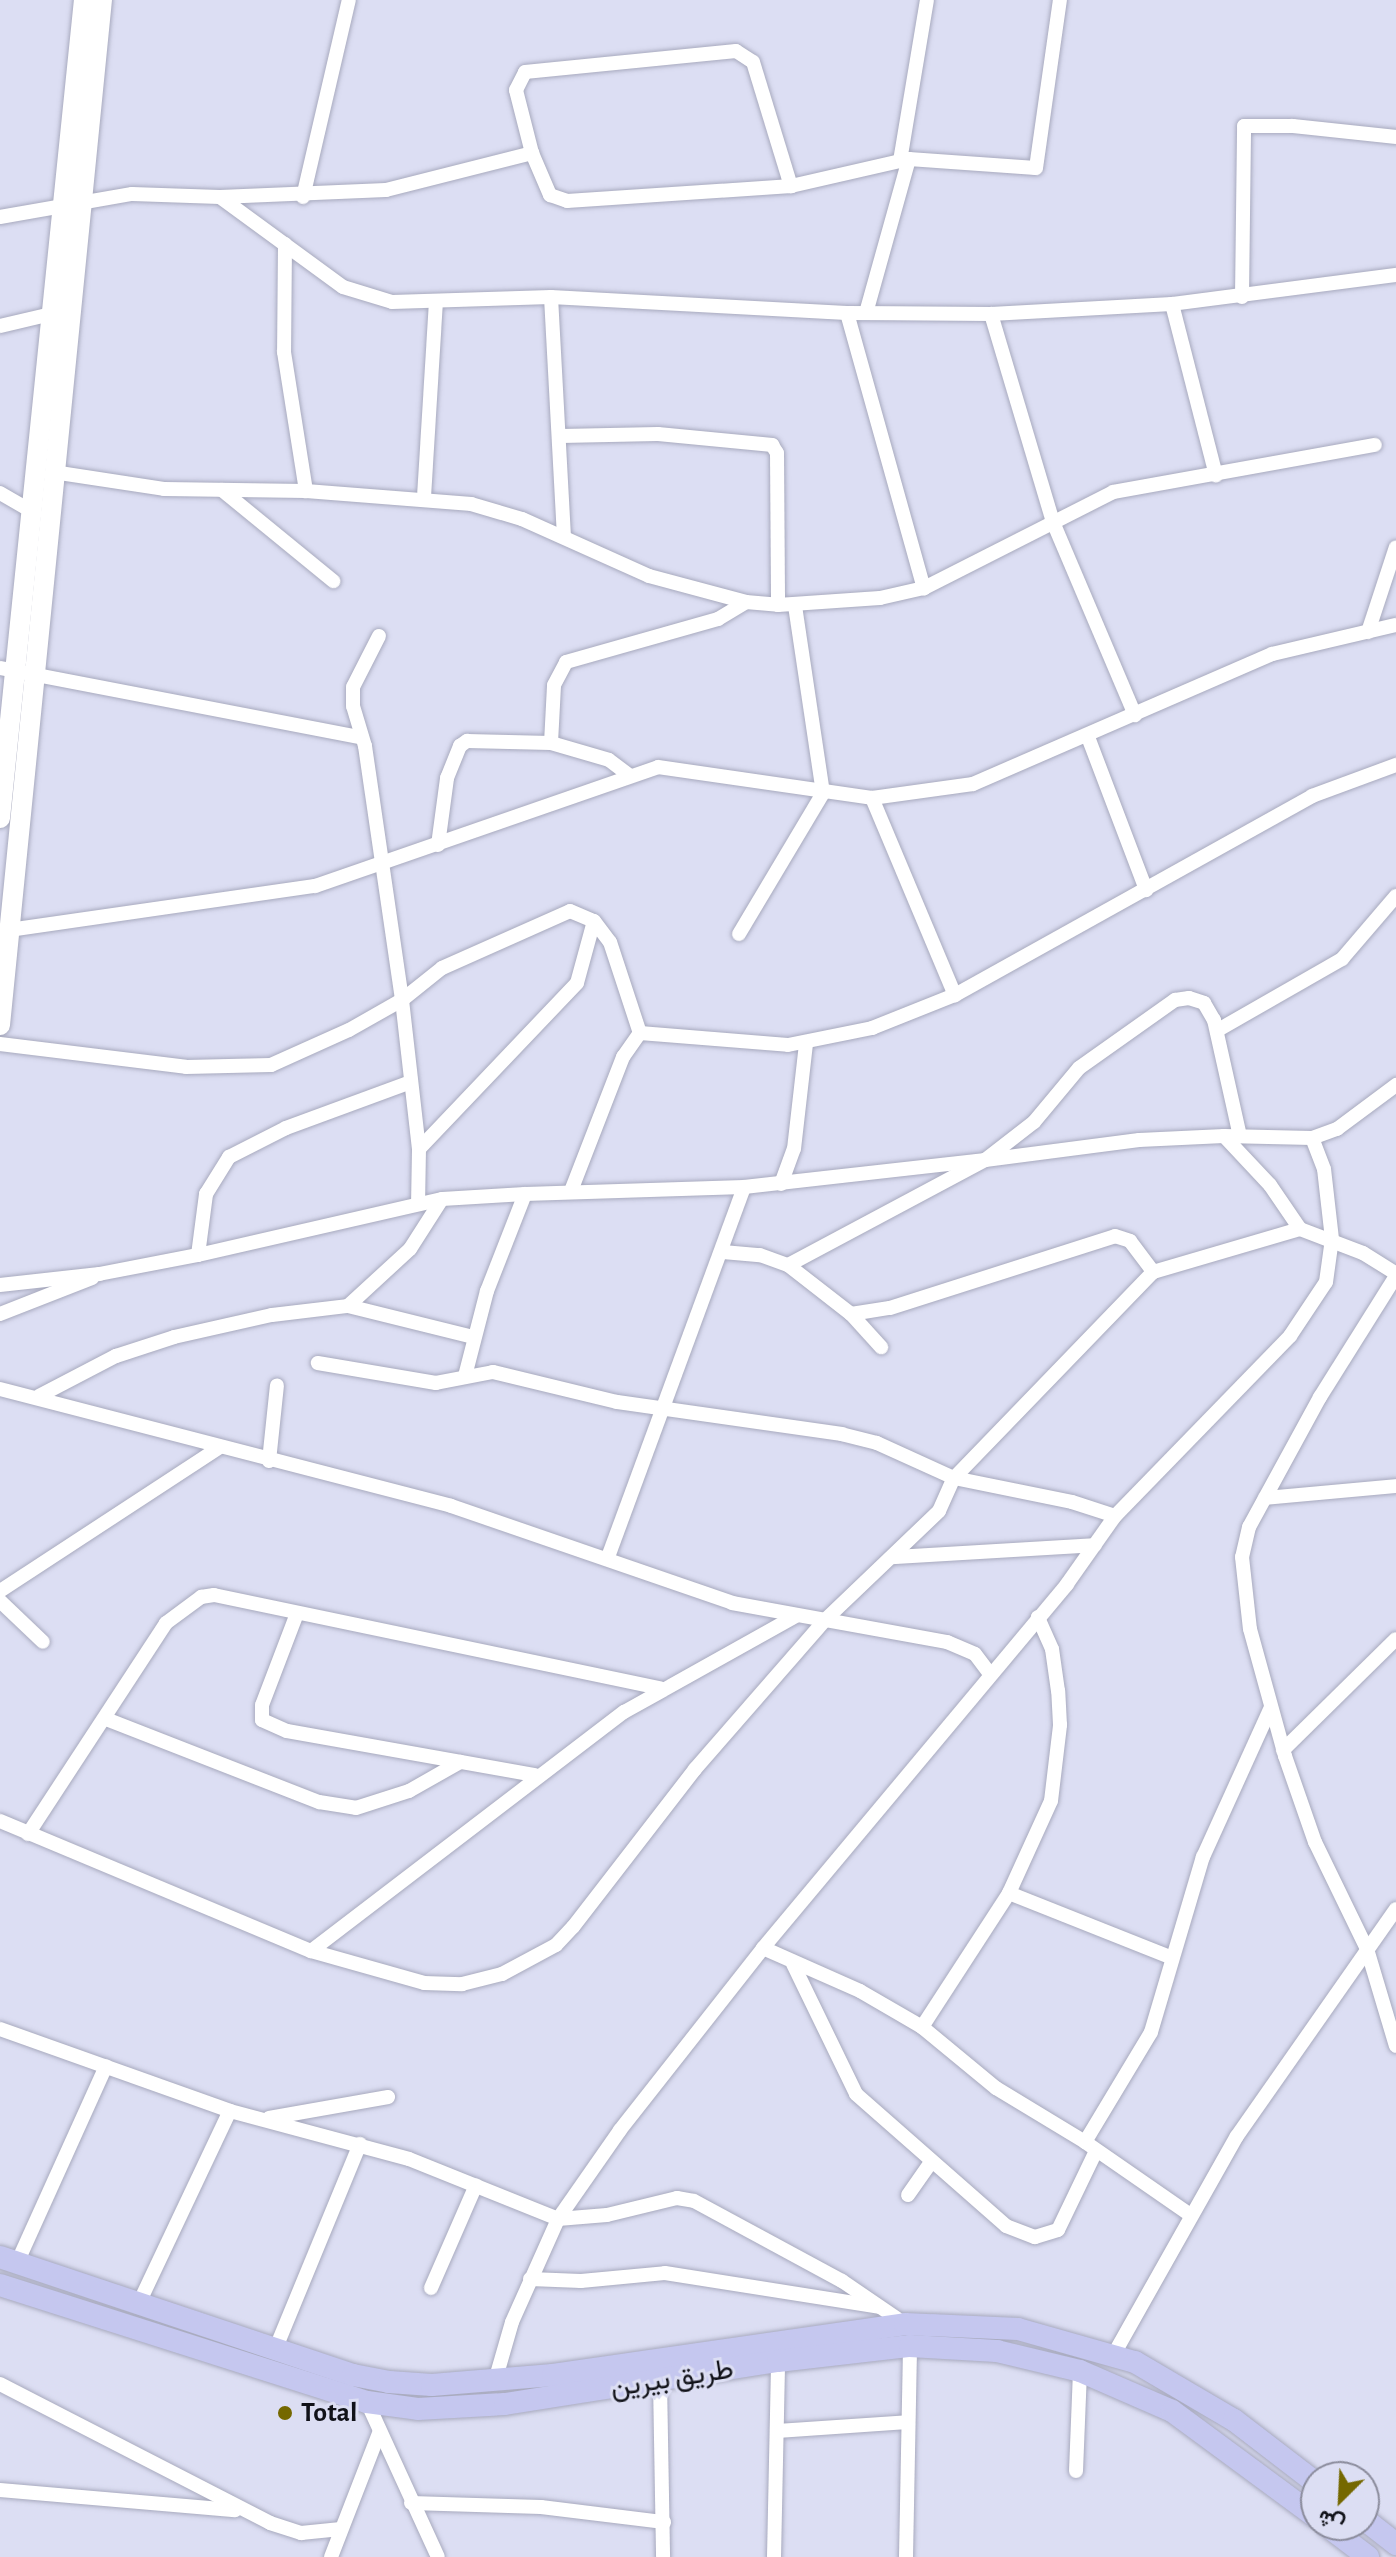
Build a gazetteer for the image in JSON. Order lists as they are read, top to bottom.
{
  "streets": {
    "main road": ["طريق بيرين"]
  },
  "places": ["Total"],
  "north": "bottom left"
}
